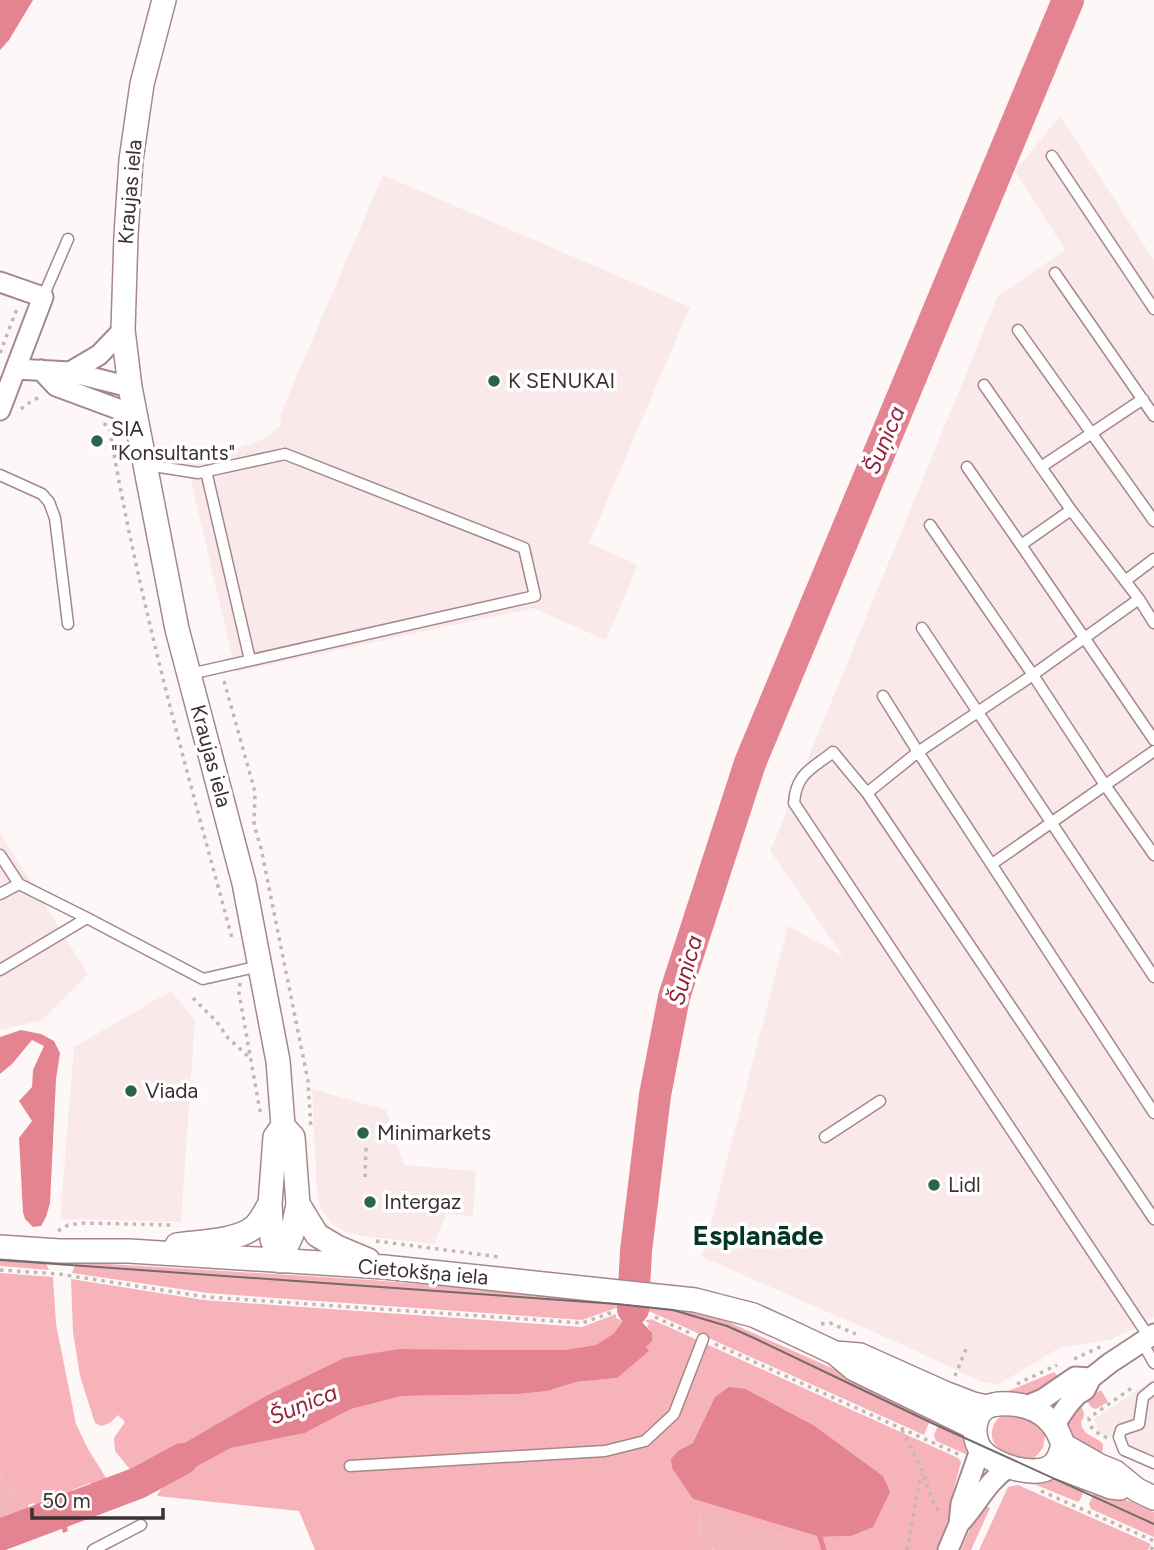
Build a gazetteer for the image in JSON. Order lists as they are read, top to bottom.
{
  "streets": {
    "street": ["Kraujas iela", "Cietokšņa iela"]
  },
  "crossings": [
    ["Kraujas iela", "Cietokšņa iela"]
  ],
  "districts": ["Esplanāde"],
  "water": ["Šuņica"],
  "places": [
    "K SENUKAI",
    "SIA \"Konsultants\"",
    "Viada",
    "Minimarkets",
    "Lidl",
    "Intergaz"
  ],
  "scale_bar": "50 m"
}
